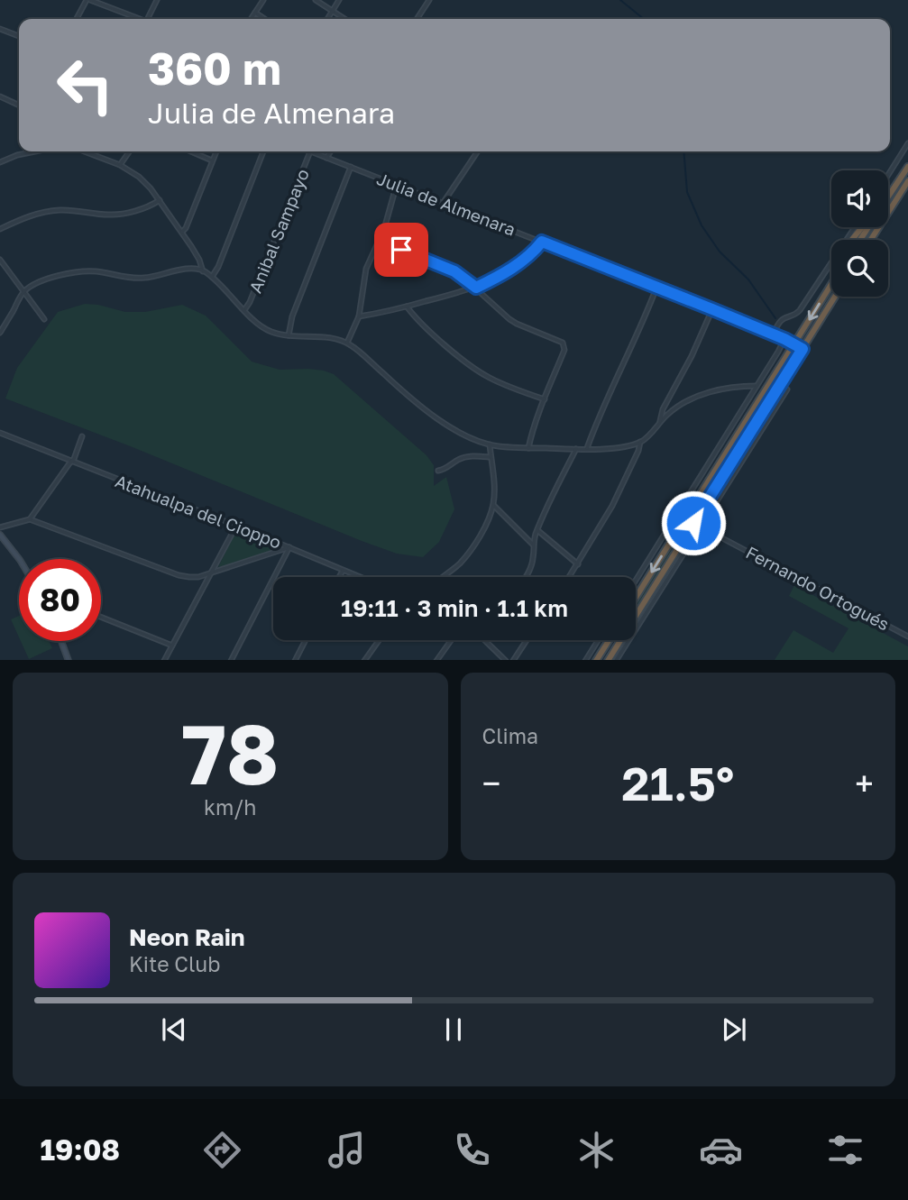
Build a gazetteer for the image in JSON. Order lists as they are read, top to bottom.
{
  "streets": {
    "street": [
      "Julia de Almenara",
      "Anibal Sampayo",
      "Atahualpa del Cioppo",
      "Fernando Ortogués"
    ]
  },
  "page": {
    "turn": ["360 m", "Julia de Almenara"],
    "limit": "80",
    "trip": "19:11 · 3 min · 1.1 km",
    "tile": [
      ["78", "km/h"],
      "Clima"
    ],
    "heat": ["−", "21.5°", "+"],
    "song": ["Neon Rain", "Kite Club"],
    "tabs": "19:08"
  }
}
